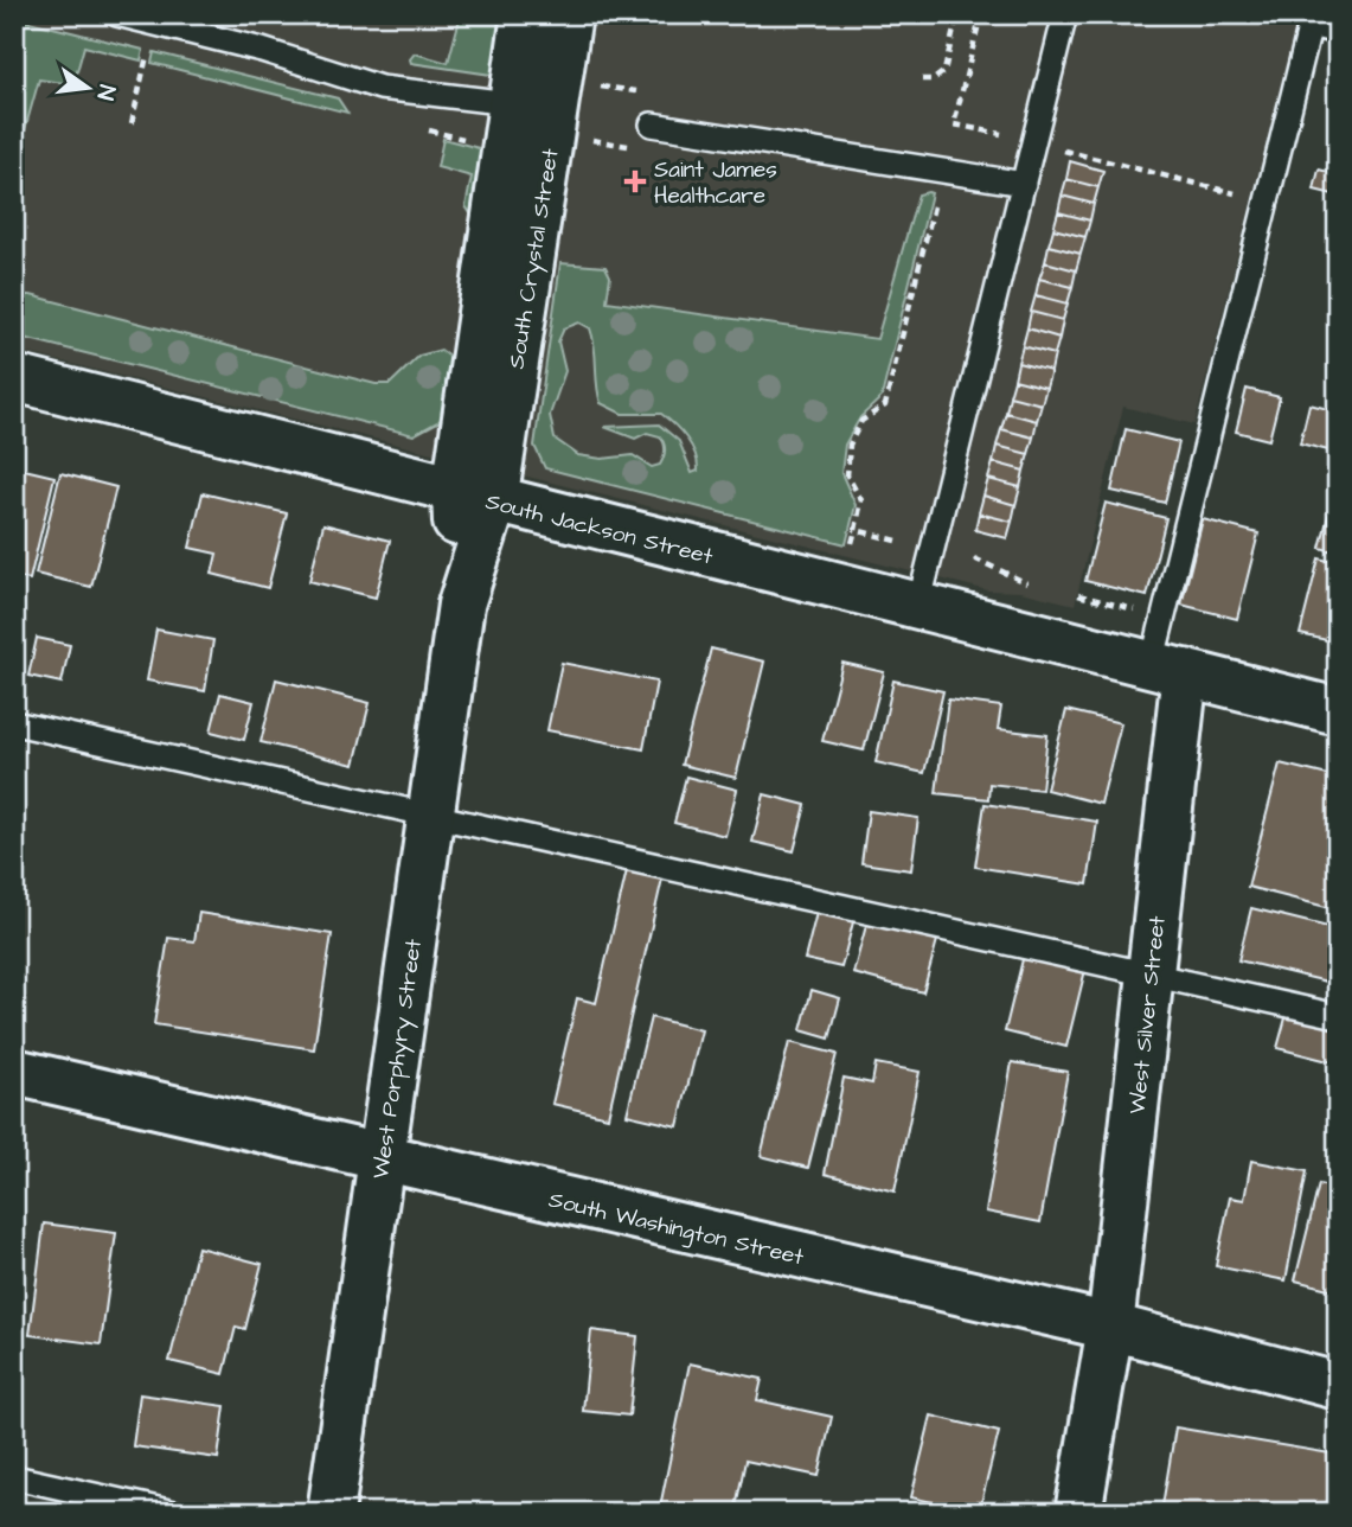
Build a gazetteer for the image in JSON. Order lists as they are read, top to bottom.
{
  "streets": {
    "street": [
      "South Crystal Street",
      "South Jackson Street",
      "West Silver Street",
      "West Porphyry Street",
      "South Washington Street"
    ]
  },
  "crossings": [
    ["South Crystal Street", "South Jackson Street"],
    ["South Crystal Street", "West Porphyry Street"],
    ["South Jackson Street", "West Silver Street"],
    ["South Jackson Street", "West Porphyry Street"],
    ["West Silver Street", "South Washington Street"],
    ["West Porphyry Street", "South Washington Street"]
  ],
  "places": {
    "health": ["Saint James Healthcare"]
  },
  "north": "right"
}
